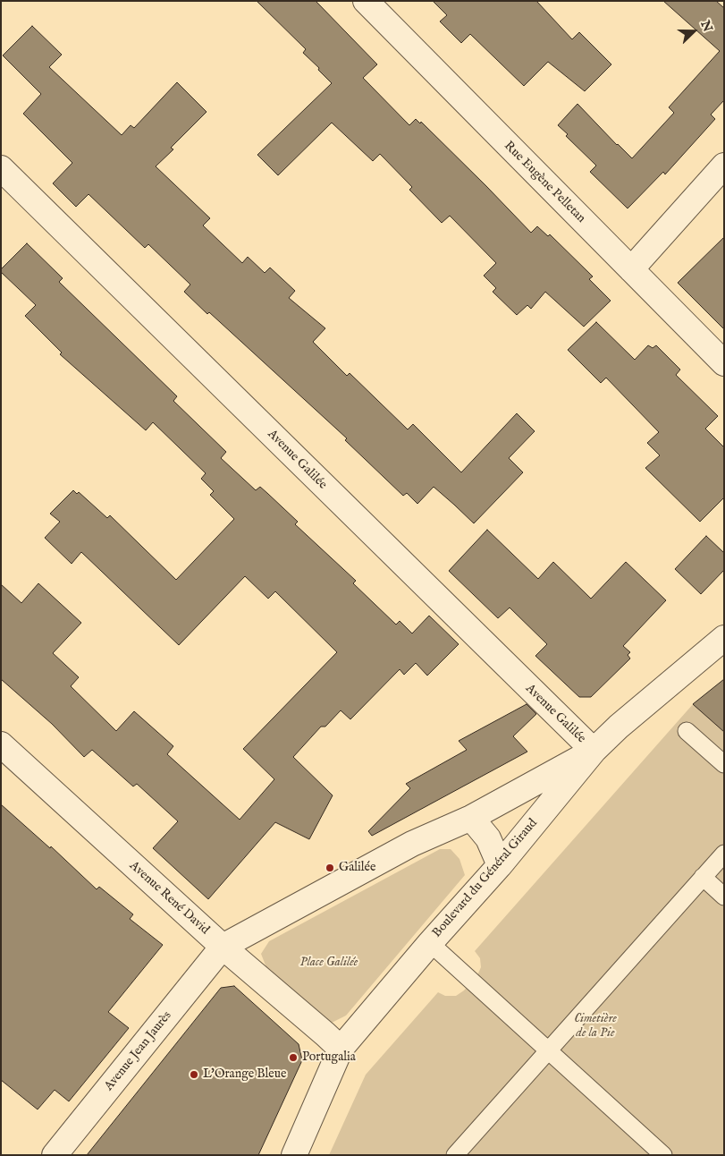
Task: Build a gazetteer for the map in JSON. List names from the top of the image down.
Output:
{
  "streets": {
    "street": [
      "Rue Eugène Pelletan",
      "Avenue Galilée",
      "Boulevard du Général Giraud",
      "Avenue René David",
      "Avenue Jean Jaurès"
    ]
  },
  "crossings": [
    ["Avenue Galilée", "Boulevard du Général Giraud"],
    ["Boulevard du Général Giraud", "Avenue René David"],
    ["Avenue René David", "Avenue Jean Jaurès"]
  ],
  "parks": ["Place Galilée", "Cimetière de la Pie"],
  "places": ["Galilée", "Portugalia", "L'Orange Bleue"],
  "north": "right"
}
